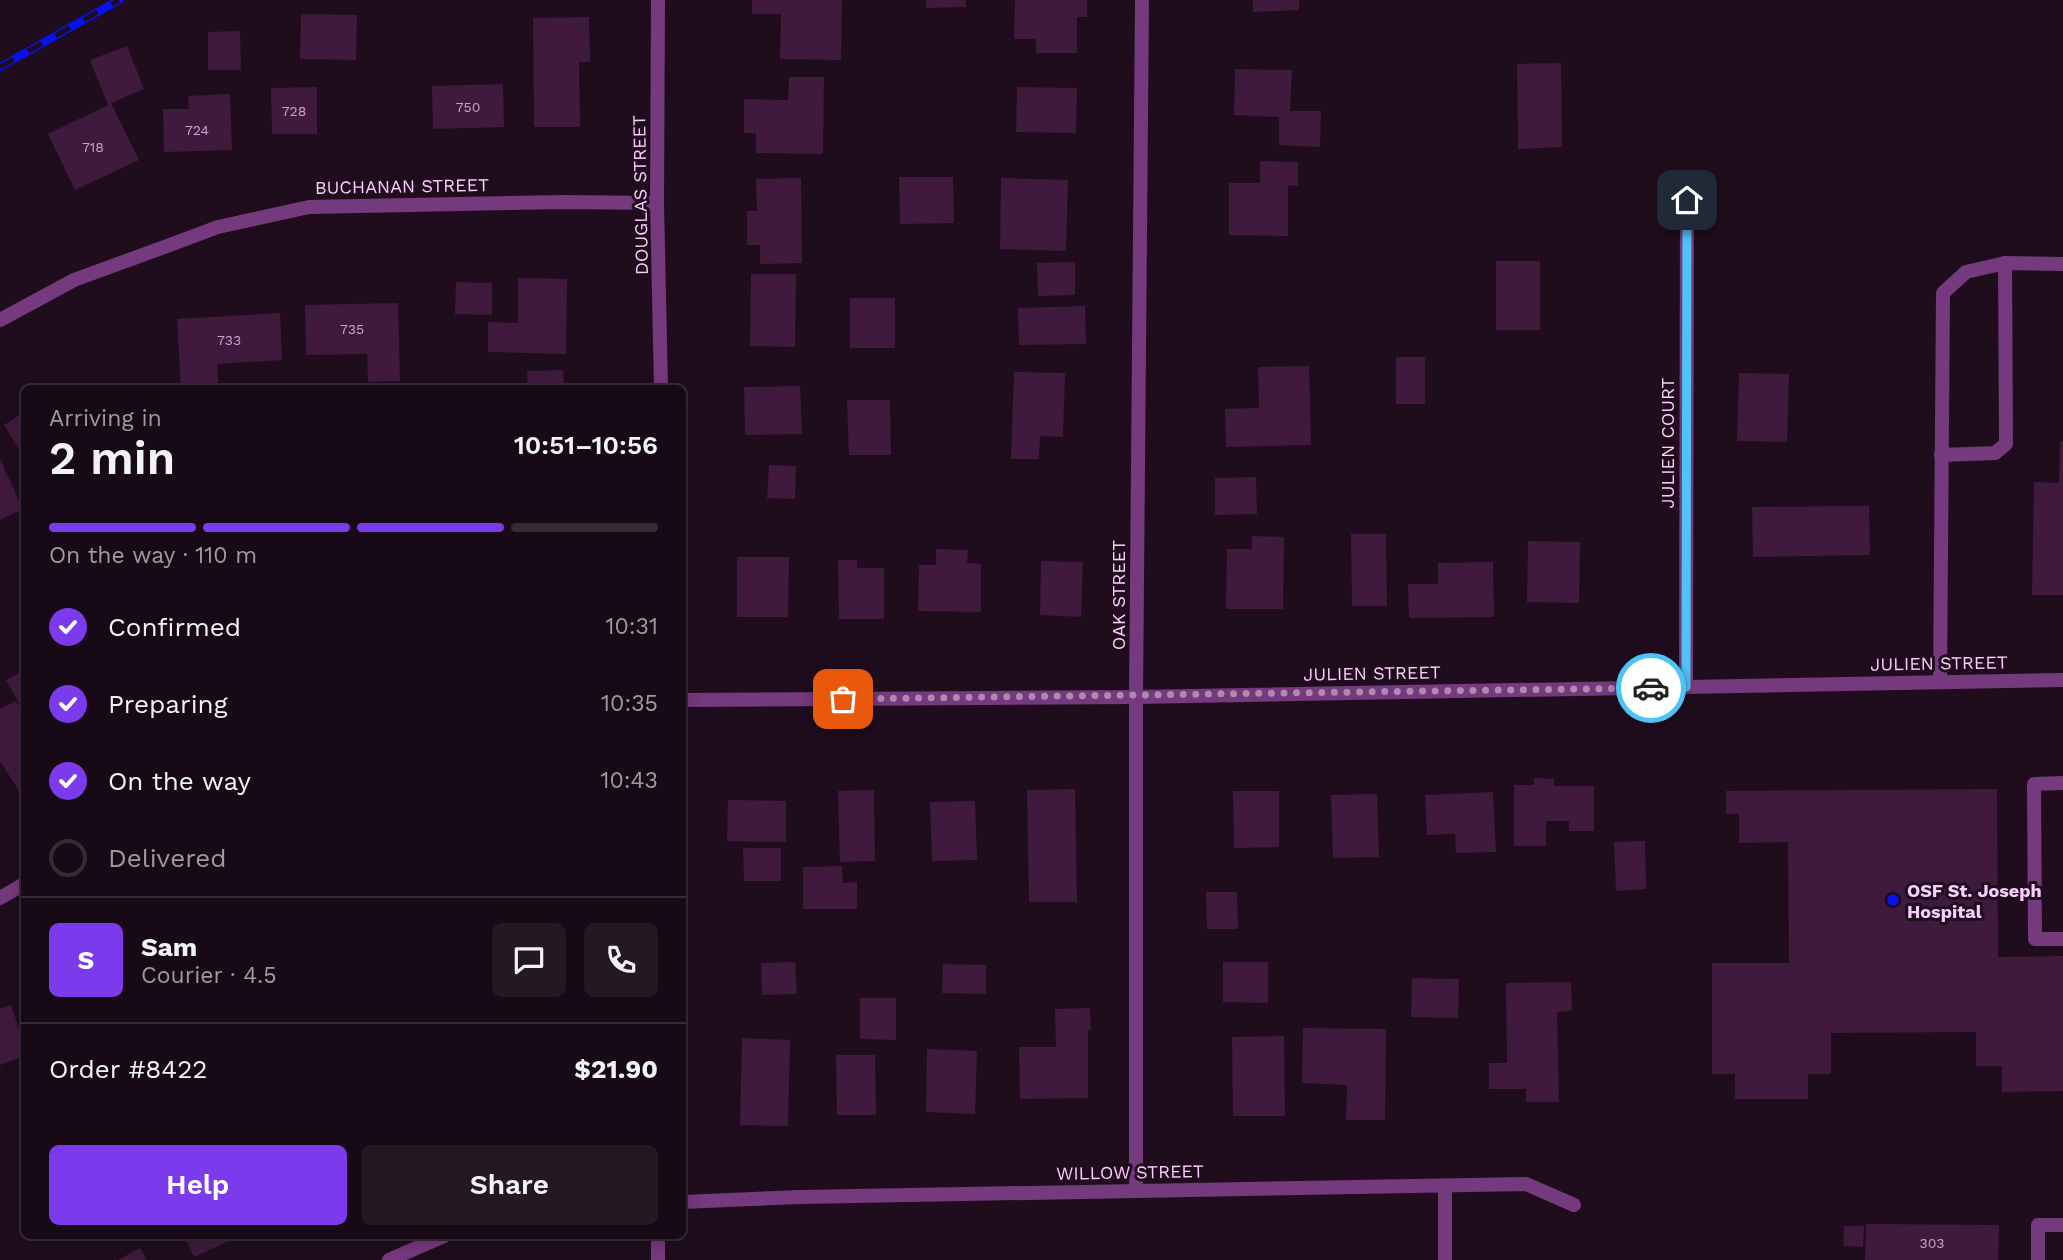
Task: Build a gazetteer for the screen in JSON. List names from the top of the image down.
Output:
{
  "streets": {
    "street": [
      "BUCHANAN STREET",
      "DOUGLAS STREET",
      "JULIEN COURT",
      "OAK STREET",
      "JULIEN STREET",
      "WILLOW STREET"
    ]
  },
  "crossings": [
    ["BUCHANAN STREET", "DOUGLAS STREET"],
    ["JULIEN COURT", "JULIEN STREET"],
    ["OAK STREET", "JULIEN STREET"],
    ["OAK STREET", "WILLOW STREET"]
  ],
  "places": ["OSF St. Joseph Hospital"],
  "house_numbers": [
    "750",
    "728",
    "724",
    "718",
    "735",
    "733",
    "303"
  ],
  "page": {
    "heading": ["2 min", "Arriving in", "10:51–10:56"],
    "panel": [
      "Sam",
      "Courier · 4.5",
      "Order #8422",
      "$21.90"
    ],
    "bar": "On the way · 110 m",
    "list": [
      ["Confirmed", "10:31"],
      ["Preparing", "10:35"],
      ["On the way", "10:43"],
      "Delivered"
    ],
    "round": "S",
    "buttons": ["Help", "Share"]
  }
}
